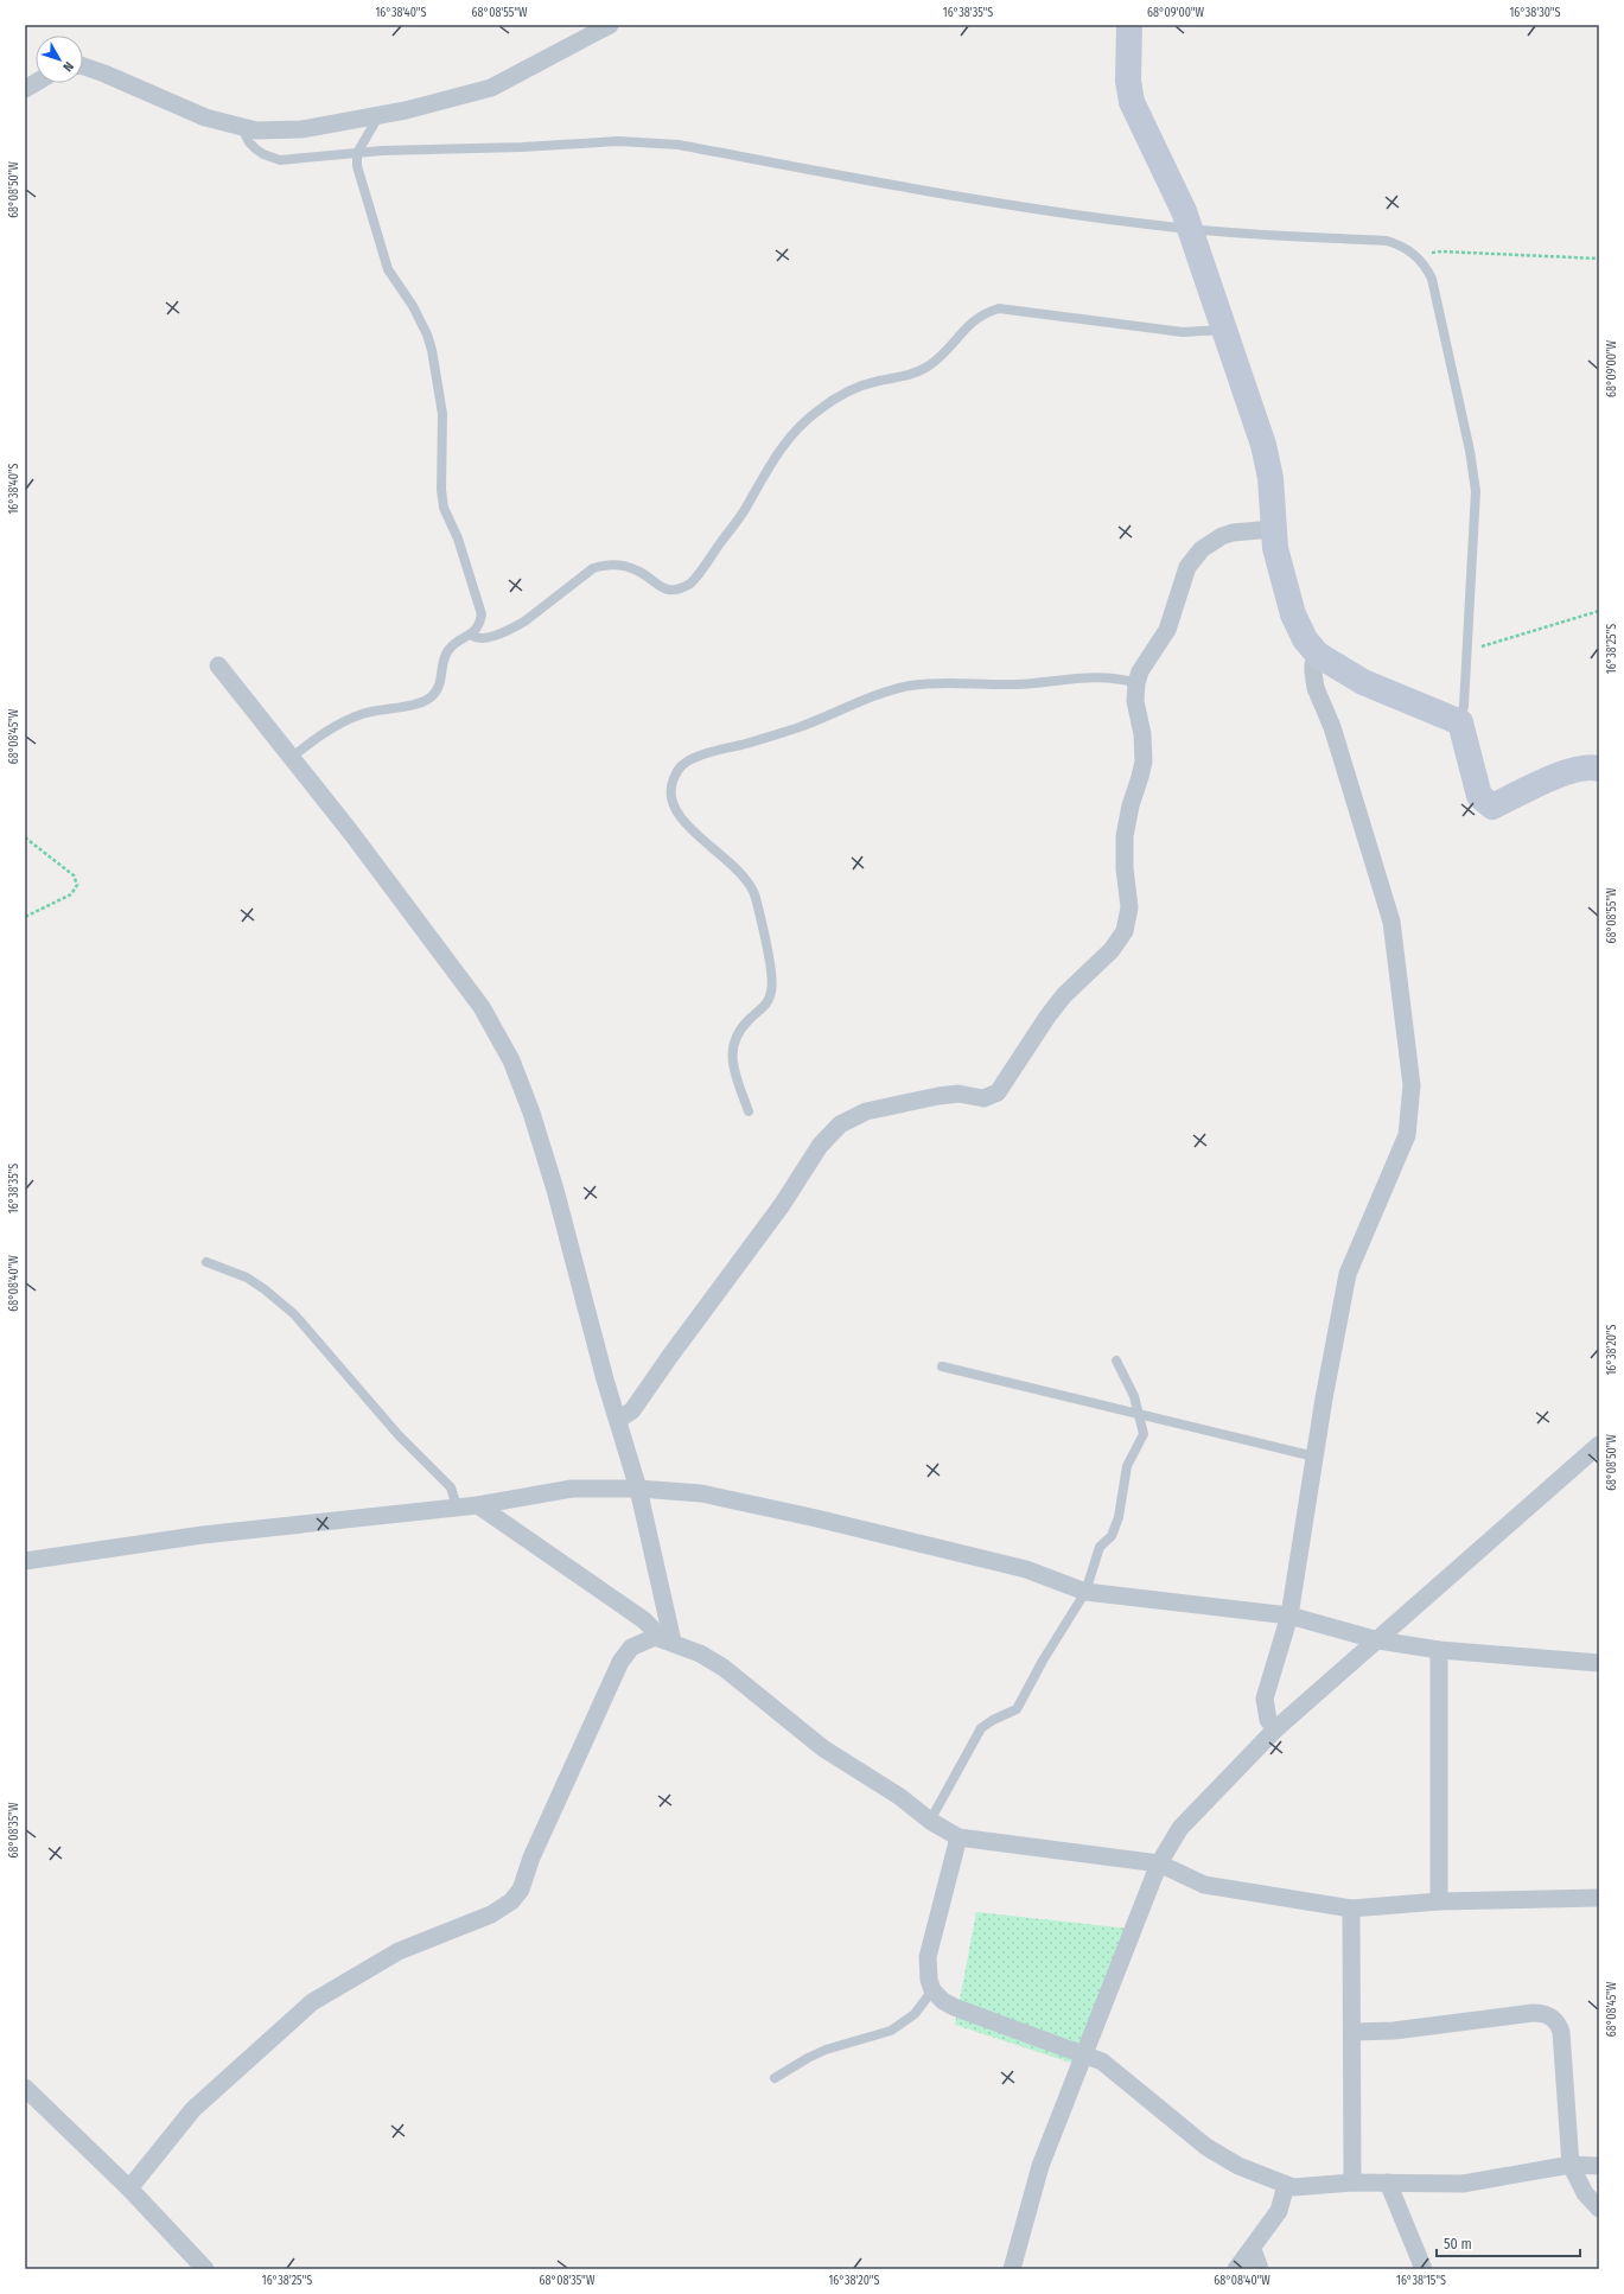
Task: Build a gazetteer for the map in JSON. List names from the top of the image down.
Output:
{
  "scale_bar": "50 m",
  "north": "bottom right",
  "coordinates": [
    "16°38'40\"S",
    "68°08'55\"W",
    "16°38'35\"S",
    "68°09'00\"W",
    "16°38'30\"S",
    "68°08'50\"W",
    "16°38'25\"S",
    "68°08'45\"W",
    "68°08'40\"W",
    "16°38'20\"S",
    "68°08'35\"W",
    "16°38'15\"S"
  ]
}
